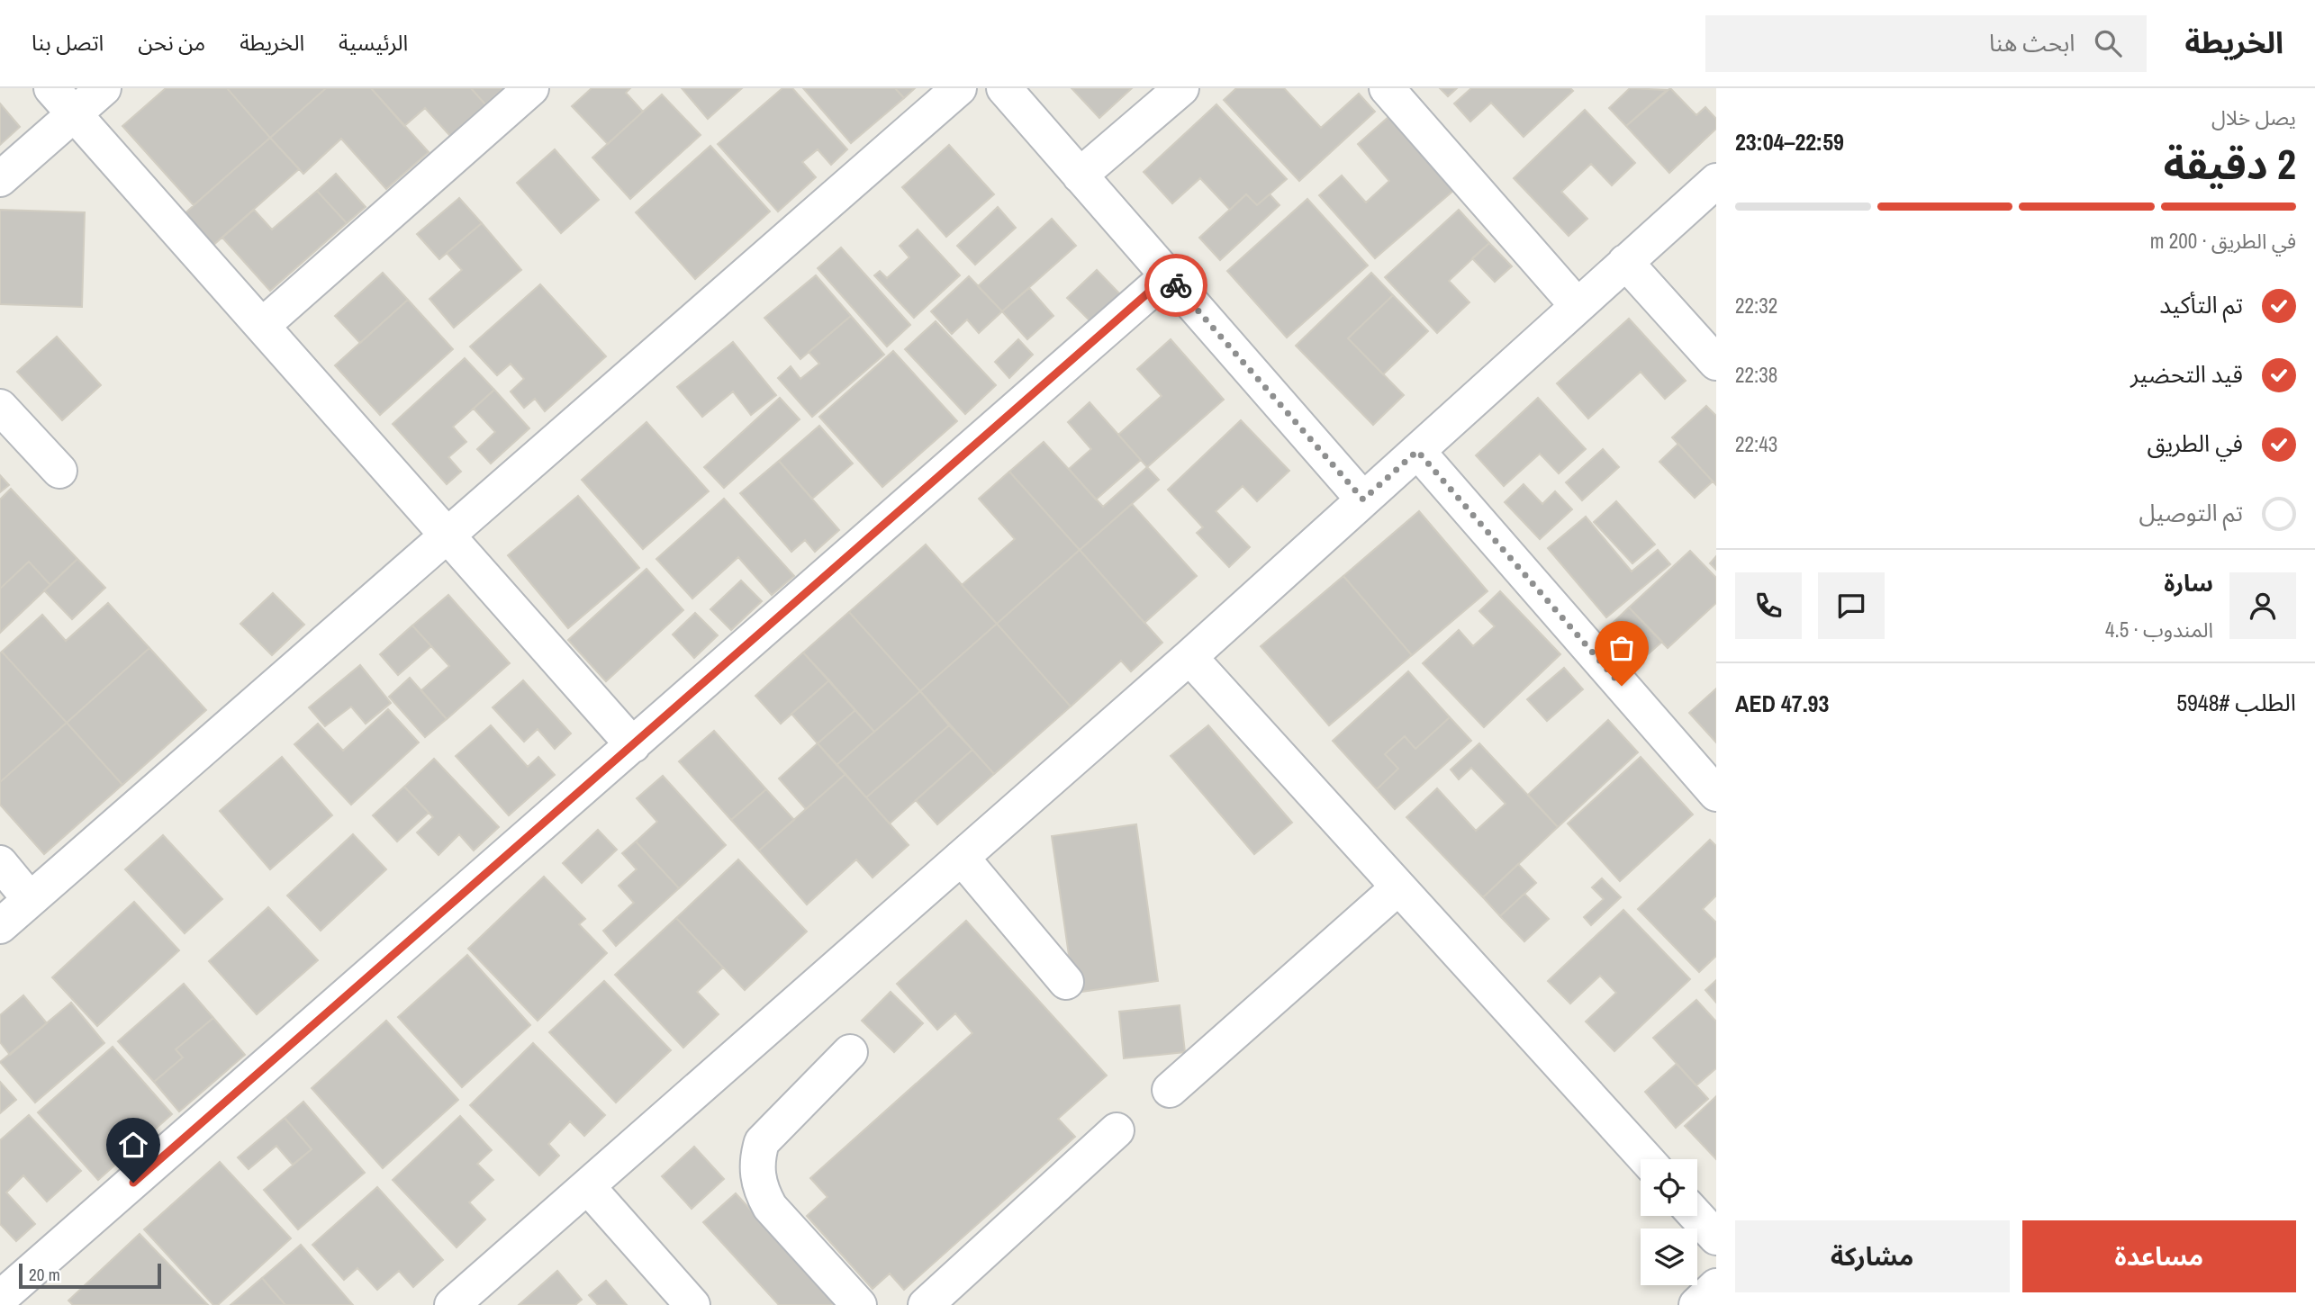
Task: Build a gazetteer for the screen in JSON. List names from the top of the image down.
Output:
{
  "scale_bar": "20 m",
  "page": {
    "header": "الخريطة",
    "search": "ابحث هنا",
    "nav": [
      "الرئيسية",
      "الخريطة",
      "من نحن",
      "اتصل بنا"
    ],
    "heading": ["2 دقيقة", "يصل خلال", "22:59–23:04"],
    "panel": [
      "سارة",
      "المندوب · 4.5",
      "الطلب #5948",
      "AED 47.93"
    ],
    "bar": "في الطريق · 200 m",
    "list": [
      ["تم التأكيد", "22:32"],
      ["قيد التحضير", "22:38"],
      ["في الطريق", "22:43"],
      "تم التوصيل"
    ],
    "buttons": ["مساعدة", "مشاركة"],
    "scale": "20 m"
  }
}
